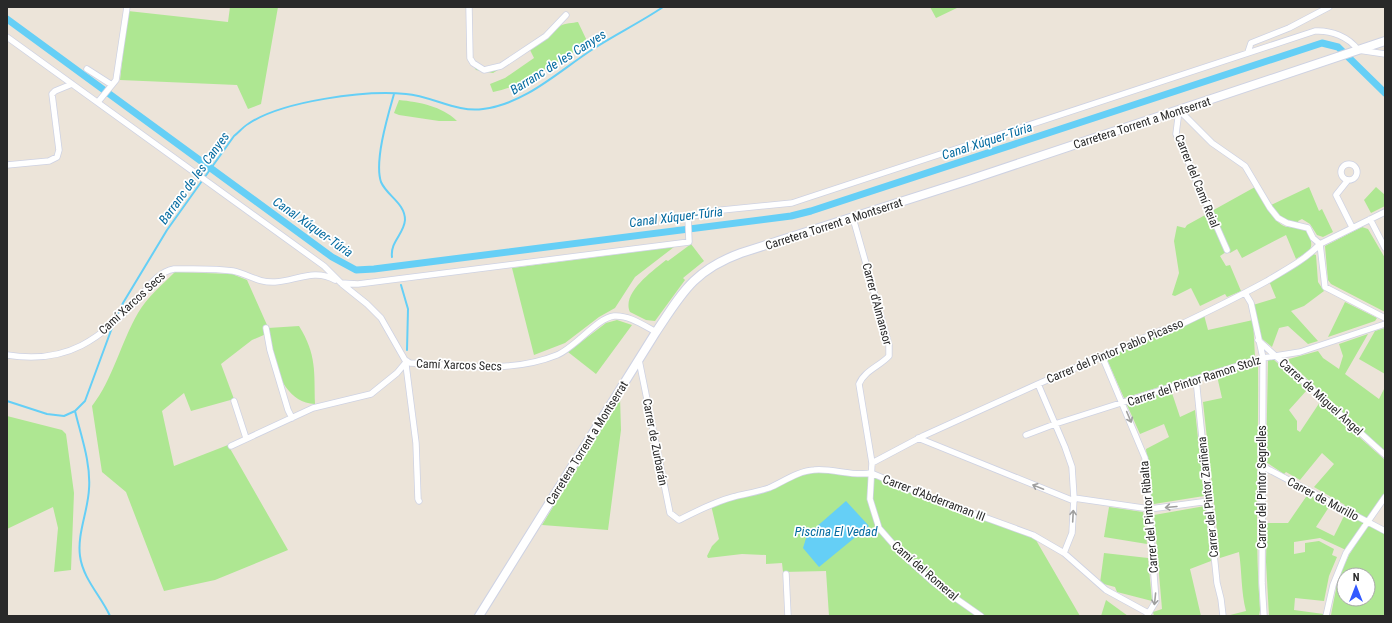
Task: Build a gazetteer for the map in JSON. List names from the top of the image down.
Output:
{
  "streets": {
    "main road": ["Carretera Torrent a Montserrat"],
    "street": [
      "Carrer del Camí Reial",
      "Camí Xarcos Secs",
      "Carrer d'Almansor",
      "Carrer del Pintor Pablo Picasso",
      "Carrer del Pintor Ramon Stolz",
      "Carrer de Miguel Àngel",
      "Carrer de Zurbarán",
      "Carrer del Pintor Segrelles",
      "Carrer del Pintor Zariñena",
      "Carrer d'Abderraman III",
      "Carrer de Murillo",
      "Carrer del Pintor Ribalta",
      "Camí del Romeral"
    ]
  },
  "crossings": [
    ["Carretera Torrent a Montserrat", "Carrer del Camí Reial"],
    ["Carretera Torrent a Montserrat", "Camí Xarcos Secs"],
    ["Carretera Torrent a Montserrat", "Carrer d'Almansor"],
    ["Carretera Torrent a Montserrat", "Carrer de Zurbarán"],
    ["Carrer d'Almansor", "Carrer del Pintor Pablo Picasso"],
    ["Carrer d'Almansor", "Carrer d'Abderraman III"],
    ["Carrer d'Almansor", "Camí del Romeral"],
    ["Carrer del Pintor Pablo Picasso", "Carrer del Pintor Segrelles"],
    ["Carrer del Pintor Pablo Picasso", "Carrer del Pintor Ribalta"],
    ["Carrer del Pintor Ramon Stolz", "Carrer de Miguel Àngel"],
    ["Carrer del Pintor Ramon Stolz", "Carrer del Pintor Segrelles"],
    ["Carrer del Pintor Ramon Stolz", "Carrer del Pintor Zariñena"],
    ["Carrer del Pintor Ramon Stolz", "Carrer del Pintor Ribalta"],
    ["Carrer de Miguel Àngel", "Carrer del Pintor Segrelles"],
    ["Carrer de Zurbarán", "Carrer d'Abderraman III"],
    ["Carrer del Pintor Segrelles", "Carrer de Murillo"],
    ["Carrer d'Abderraman III", "Carrer del Pintor Ribalta"],
    ["Carrer d'Abderraman III", "Camí del Romeral"]
  ],
  "one_way": ["Carrer del Pintor Ribalta"],
  "water": ["Barranc de les Canyes", "Canal Xúquer-Túria", "Piscina El Vedad"],
  "north": "top"
}
